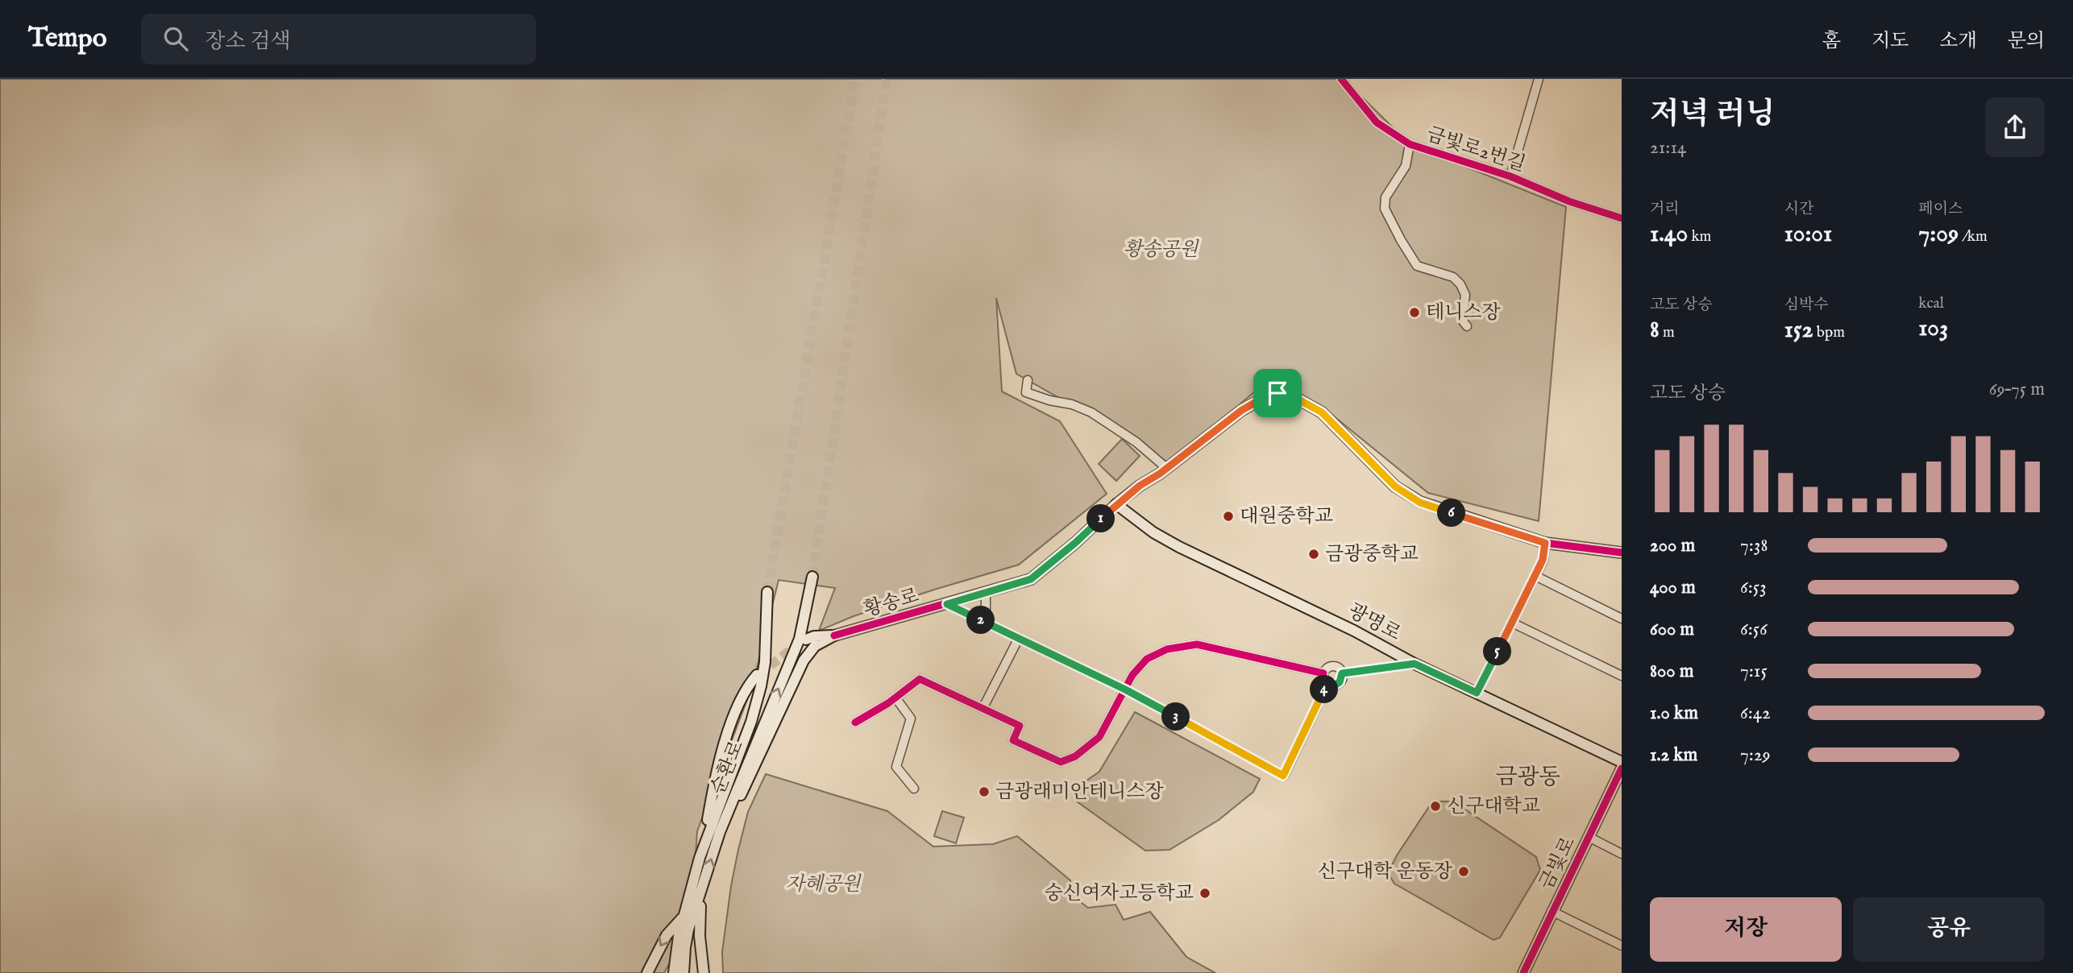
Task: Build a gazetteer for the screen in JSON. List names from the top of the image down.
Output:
{
  "streets": {
    "main road": [
      "황송로",
      "광명로",
      "순환로",
      "금빛로"
    ],
    "street": ["금빛로2번길"]
  },
  "crossings": [
    ["황송로", "광명로"]
  ],
  "districts": ["금광동"],
  "parks": ["황송공원", "자혜공원"],
  "places": [
    "테니스장",
    "대원중학교",
    "금광중학교",
    "금광래미안테니스장",
    "신구대학교",
    "신구대학 운동장",
    "숭신여자고등학교"
  ],
  "page": {
    "header": "Tempo",
    "search": "장소 검색",
    "nav": [
      "홈",
      "지도",
      "소개",
      "문의"
    ],
    "heading": ["저녁 러닝", "21:14"],
    "stats": [
      ["거리", "1.40 km"],
      ["시간", "10:01"],
      ["페이스", "7:09 /km"],
      ["고도 상승", "8 m"],
      ["심박수", "152 bpm"],
      ["kcal", "103"]
    ],
    "chart": ["고도 상승", "69–75 m"],
    "pins": [
      "6",
      "1",
      "2",
      "5",
      "4",
      "3"
    ],
    "list": [
      {
        "name": "200 m",
        "note": "7:38"
      },
      {
        "name": "400 m",
        "note": "6:53"
      },
      {
        "name": "600 m",
        "note": "6:56"
      },
      {
        "name": "800 m",
        "note": "7:15"
      },
      {
        "name": "1.0 km",
        "note": "6:42"
      },
      {
        "name": "1.2 km",
        "note": "7:29"
      }
    ],
    "buttons": ["저장", "공유"]
  }
}
